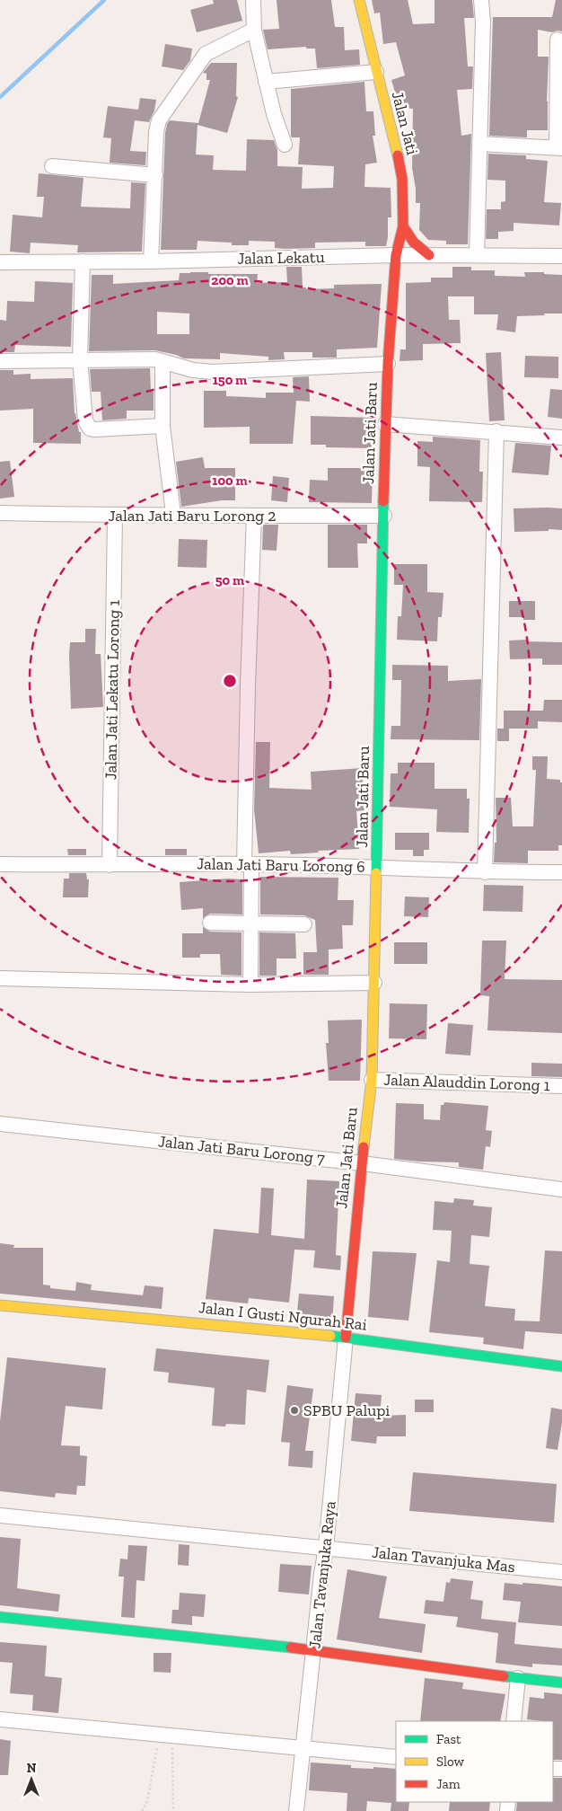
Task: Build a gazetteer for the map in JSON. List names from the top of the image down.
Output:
{
  "streets": {
    "street": [
      "Jalan Jati",
      "Jalan Lekatu",
      "Jalan Jati Baru",
      "Jalan Jati Baru Lorong 2",
      "Jalan Jati Lekatu Lorong 1",
      "Jalan Jati Baru Lorong 6",
      "Jalan Alauddin Lorong 1",
      "Jalan Jati Baru Lorong 7",
      "Jalan I Gusti Ngurah Rai",
      "Jalan Tavanjuka Mas",
      "Jalan Tavanjuka Raya"
    ]
  },
  "crossings": [
    ["Jalan Jati", "Jalan Lekatu"],
    ["Jalan Jati", "Jalan Jati Baru"],
    ["Jalan Lekatu", "Jalan Jati Baru"],
    ["Jalan Jati Baru", "Jalan Jati Baru Lorong 2"],
    ["Jalan Jati Baru", "Jalan Jati Baru Lorong 6"],
    ["Jalan Jati Baru", "Jalan Alauddin Lorong 1"],
    ["Jalan Jati Baru", "Jalan Jati Baru Lorong 7"],
    ["Jalan Jati Baru", "Jalan I Gusti Ngurah Rai"],
    ["Jalan Jati Baru", "Jalan Tavanjuka Raya"],
    ["Jalan Jati Baru Lorong 2", "Jalan Jati Lekatu Lorong 1"],
    ["Jalan Jati Lekatu Lorong 1", "Jalan Jati Baru Lorong 6"],
    ["Jalan I Gusti Ngurah Rai", "Jalan Tavanjuka Raya"],
    ["Jalan Tavanjuka Mas", "Jalan Tavanjuka Raya"]
  ],
  "places": ["SPBU Palupi"],
  "legend": ["Fast", "Slow", "Jam"],
  "north": "top",
  "rings": [
    "200 m",
    "150 m",
    "100 m",
    "50 m"
  ]
}
